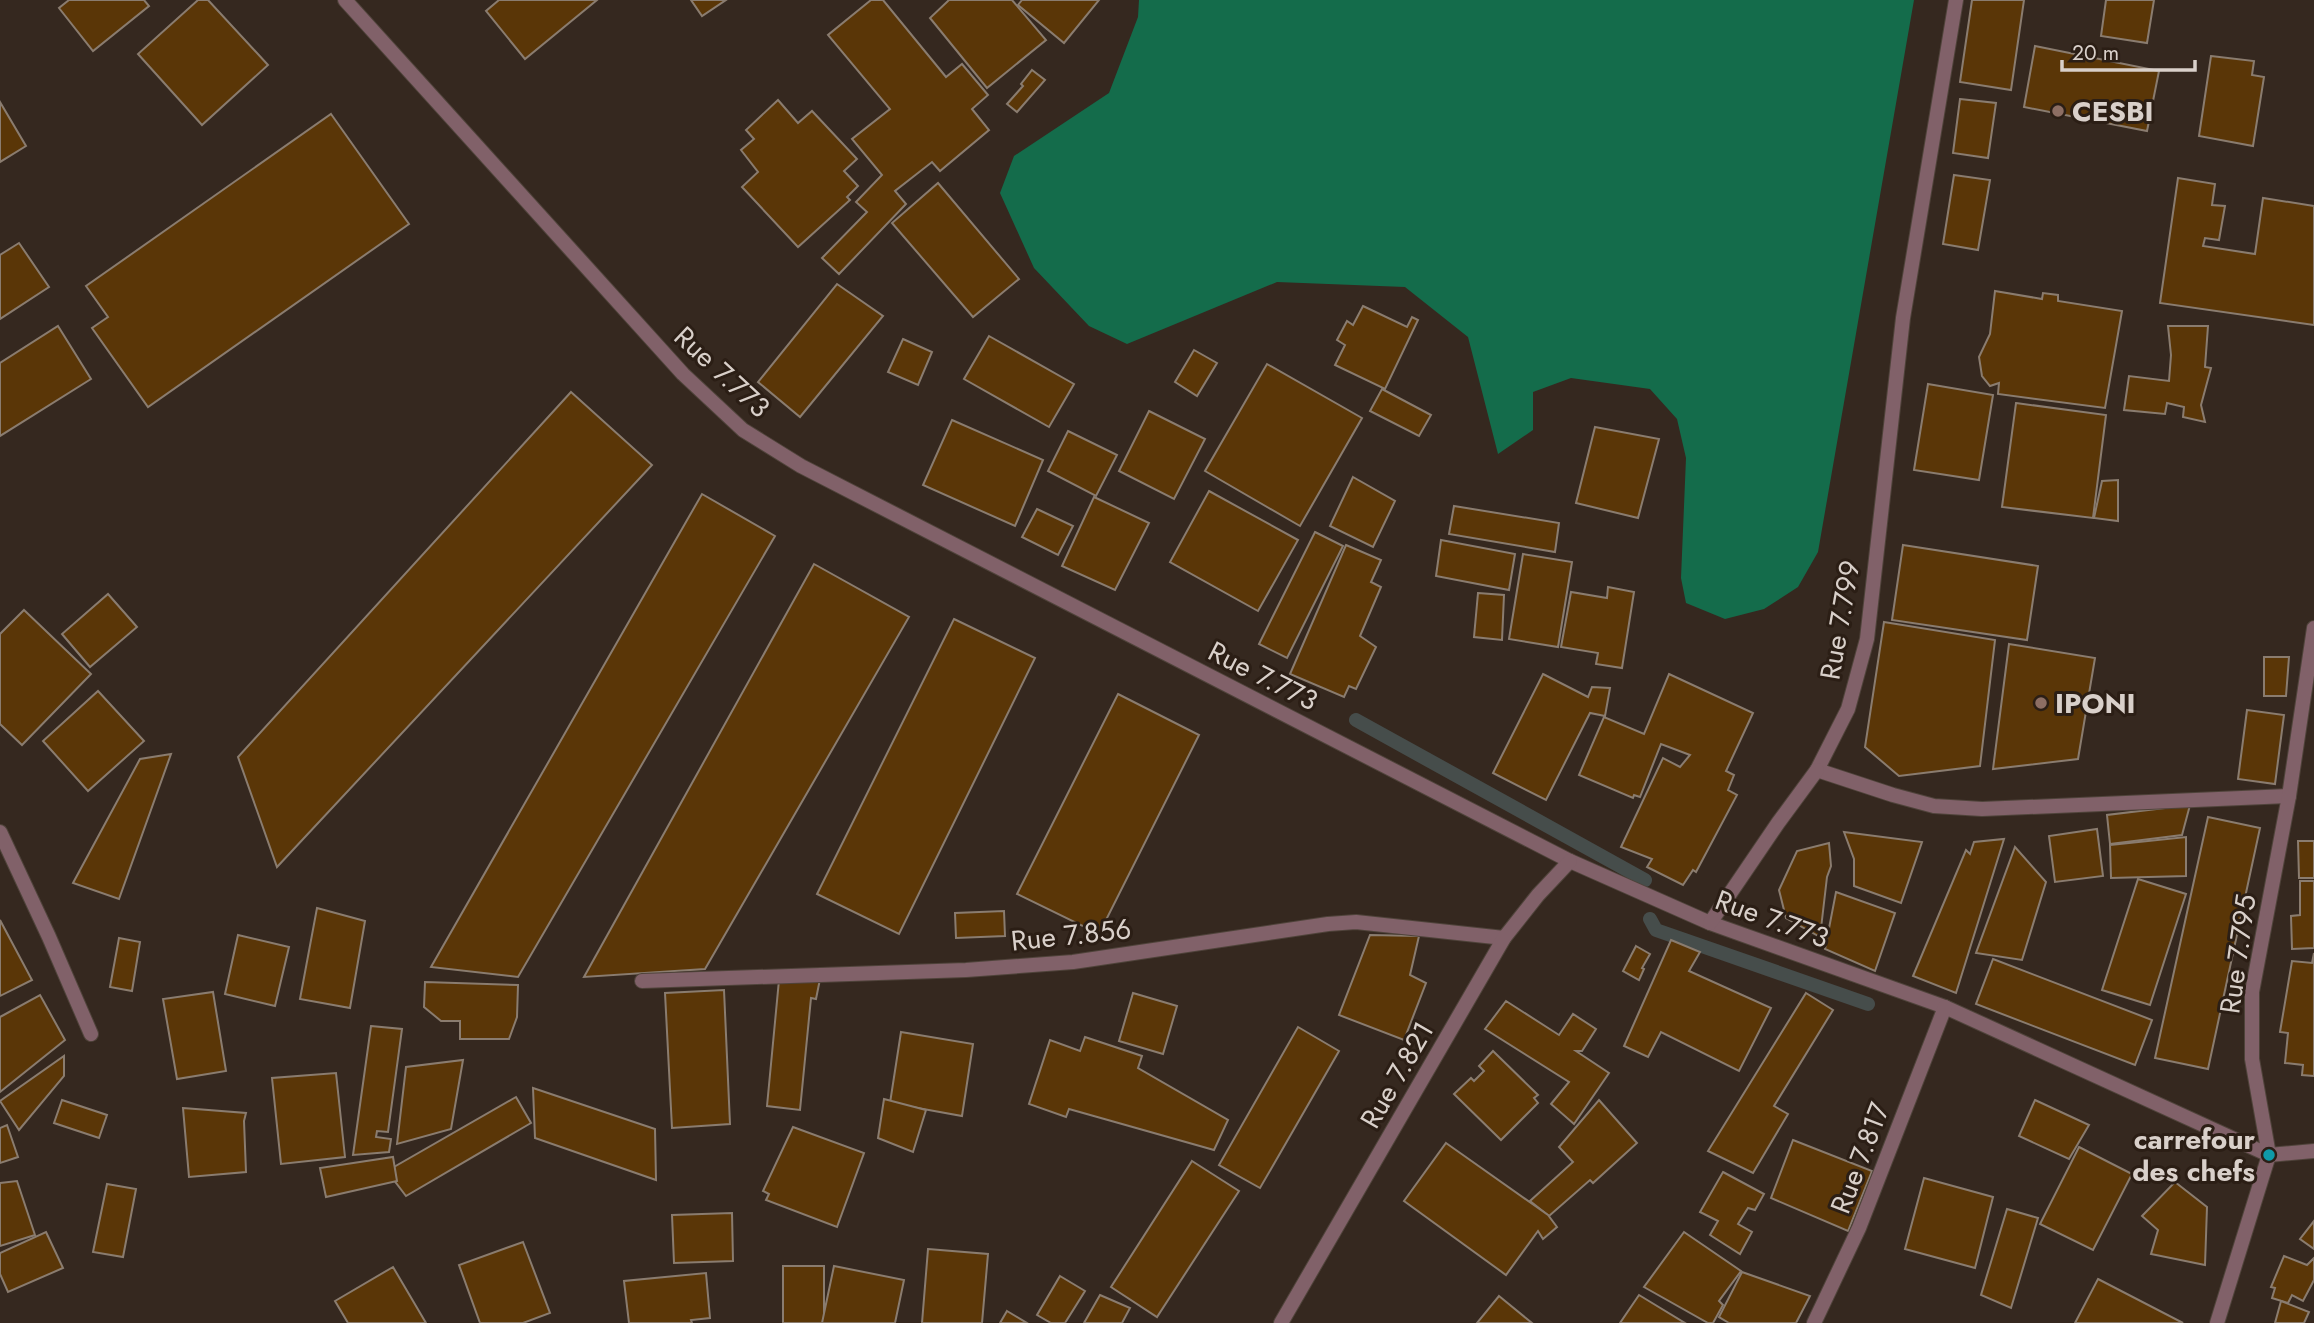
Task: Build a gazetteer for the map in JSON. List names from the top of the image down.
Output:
{
  "streets": {
    "street": [
      "Rue 7.773",
      "Rue 7.799",
      "Rue 7.856",
      "Rue 7.795",
      "Rue 7.821",
      "Rue 7.817"
    ]
  },
  "crossings": [
    ["Rue 7.773", "Rue 7.799"],
    ["Rue 7.773", "Rue 7.795"],
    ["Rue 7.773", "Rue 7.821"],
    ["Rue 7.773", "Rue 7.817"],
    ["Rue 7.856", "Rue 7.821"]
  ],
  "places": ["CESBI", "IPONI", "carrefour des chefs"],
  "scale_bar": "20 m"
}
